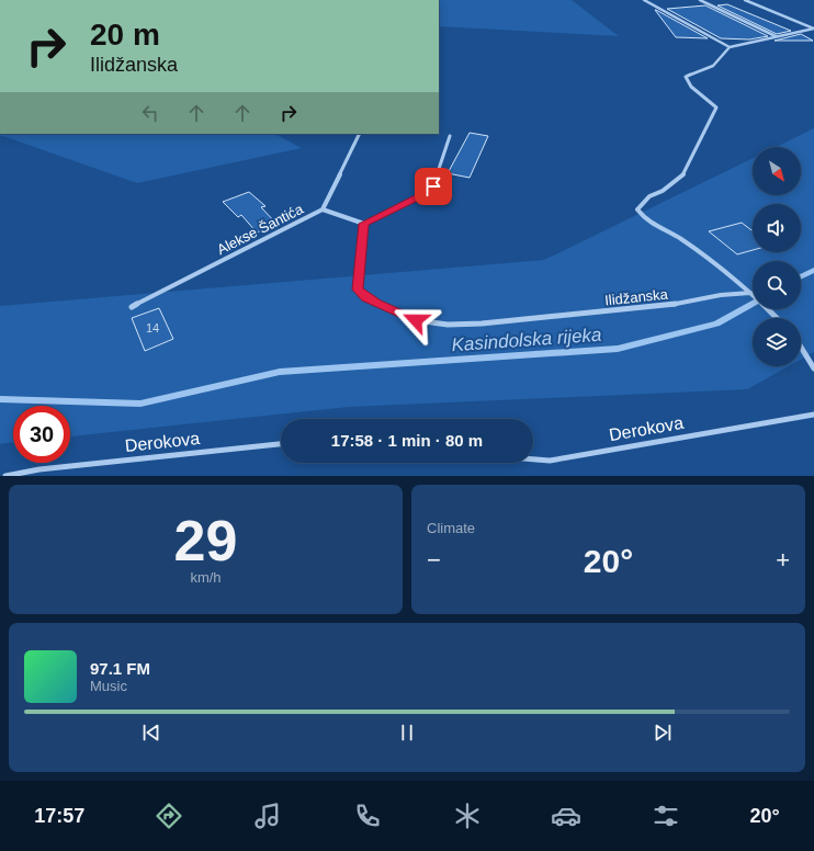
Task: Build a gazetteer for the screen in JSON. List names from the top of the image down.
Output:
{
  "streets": {
    "street": ["Alekse Šantića", "Ilidžanska", "Derokova"]
  },
  "water": ["Kasindolska rijeka"],
  "house_numbers": ["14"],
  "north": "bottom right",
  "page": {
    "turn": ["20 m", "Ilidžanska"],
    "limit": "30",
    "trip": "17:58 · 1 min · 80 m",
    "tile": [
      ["29", "km/h"],
      "Climate"
    ],
    "heat": ["−", "20°", "+"],
    "song": ["97.1 FM", "Music"],
    "tabs": ["17:57", "20°"]
  }
}
